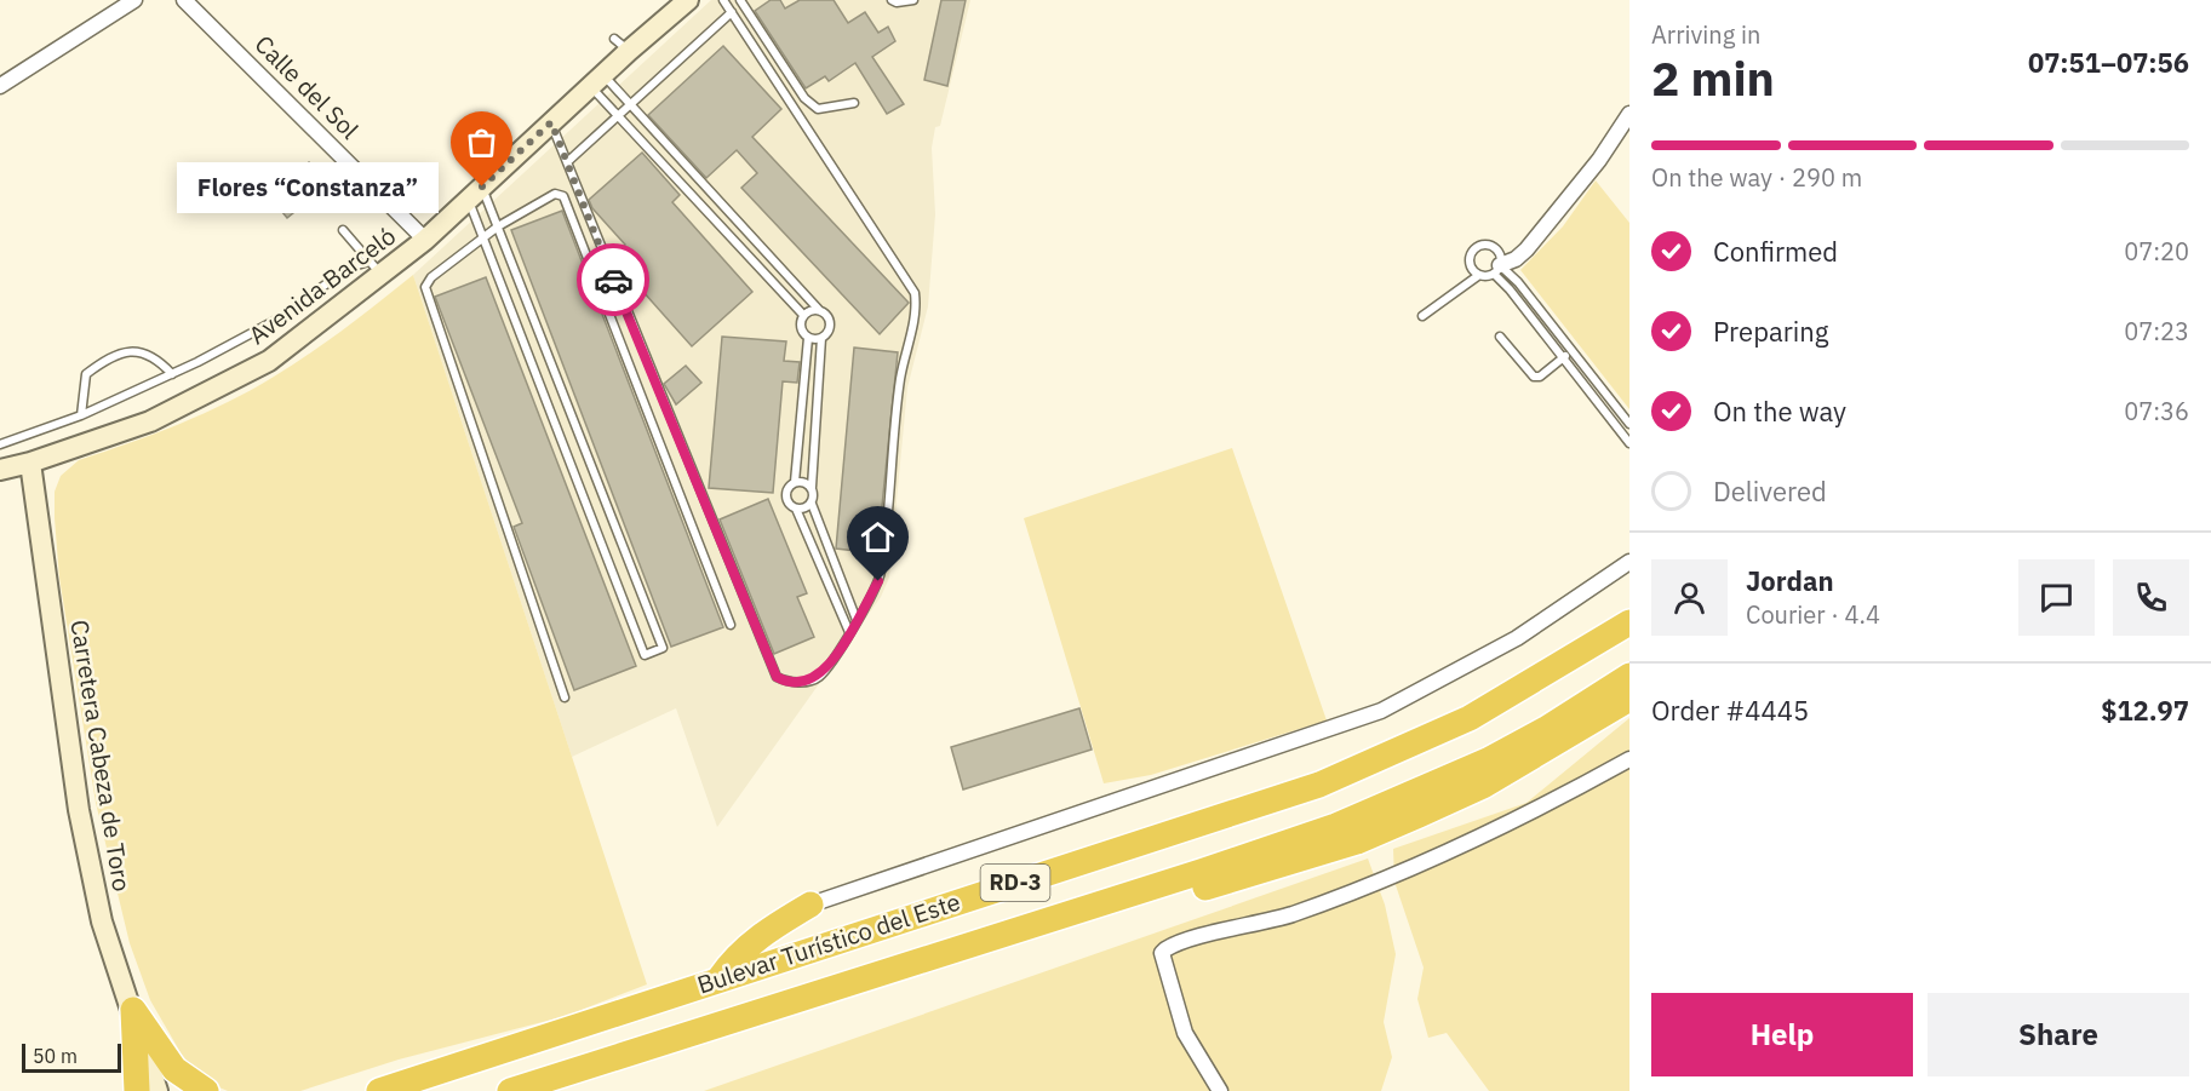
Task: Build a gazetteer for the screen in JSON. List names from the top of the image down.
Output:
{
  "streets": {
    "highway": ["RD-3", "Bulevar Turístico del Este"],
    "street": ["Calle del Sol", "Avenida Barceló", "Carretera Cabeza de Toro"]
  },
  "crossings": [
    ["Calle del Sol", "Avenida Barceló"],
    ["Avenida Barceló", "Carretera Cabeza de Toro"]
  ],
  "places": ["Flores “Constanza”"],
  "scale_bar": "50 m",
  "page": {
    "heading": ["2 min", "Arriving in", "07:51–07:56"],
    "panel": [
      "Jordan",
      "Courier · 4.4",
      "Order #4445",
      "$12.97"
    ],
    "bar": "On the way · 290 m",
    "bubble": "Flores “Constanza”",
    "list": [
      ["Confirmed", "07:20"],
      ["Preparing", "07:23"],
      ["On the way", "07:36"],
      "Delivered"
    ],
    "buttons": ["Help", "Share"],
    "scale": "50 m"
  }
}
